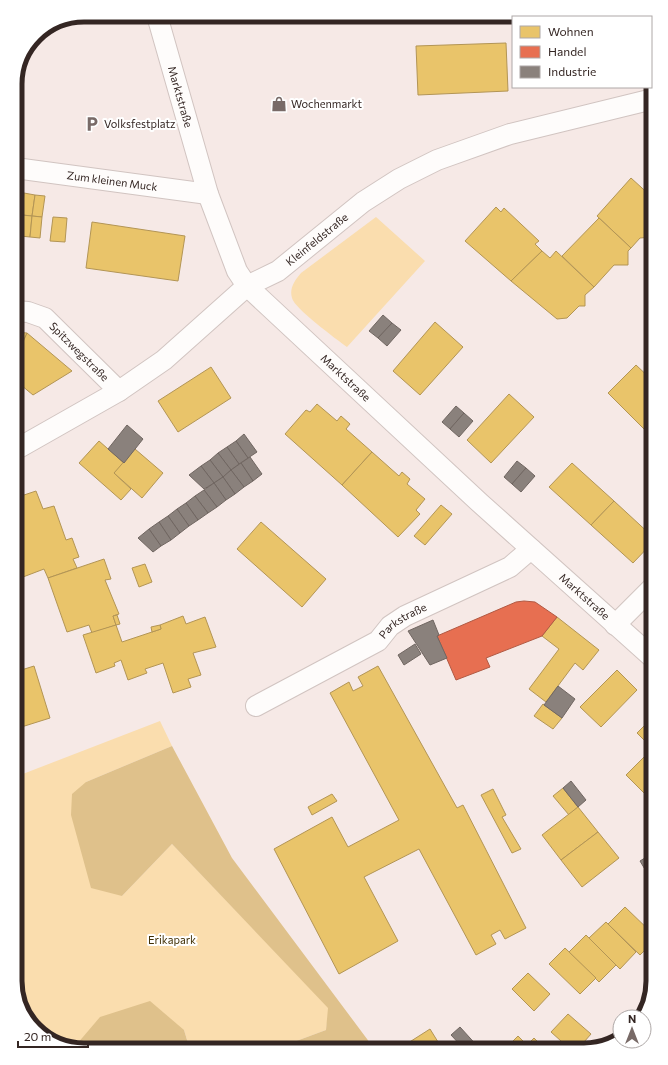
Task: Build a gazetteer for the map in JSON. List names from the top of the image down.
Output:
{
  "streets": {
    "street": [
      "Marktstraße",
      "Zum kleinen Muck",
      "Kleinfeldstraße",
      "Spitzwegstraße",
      "Parkstraße"
    ]
  },
  "crossings": [
    ["Marktstraße", "Zum kleinen Muck"],
    ["Marktstraße", "Kleinfeldstraße"],
    ["Marktstraße", "Parkstraße"],
    ["Kleinfeldstraße", "Spitzwegstraße"]
  ],
  "parks": ["Erikapark"],
  "places": {
    "shop": ["Wochenmarkt"],
    "parking": ["Volksfestplatz"]
  },
  "legend": ["Wohnen", "Handel", "Industrie"],
  "scale_bar": "20 m",
  "north": "top"
}
